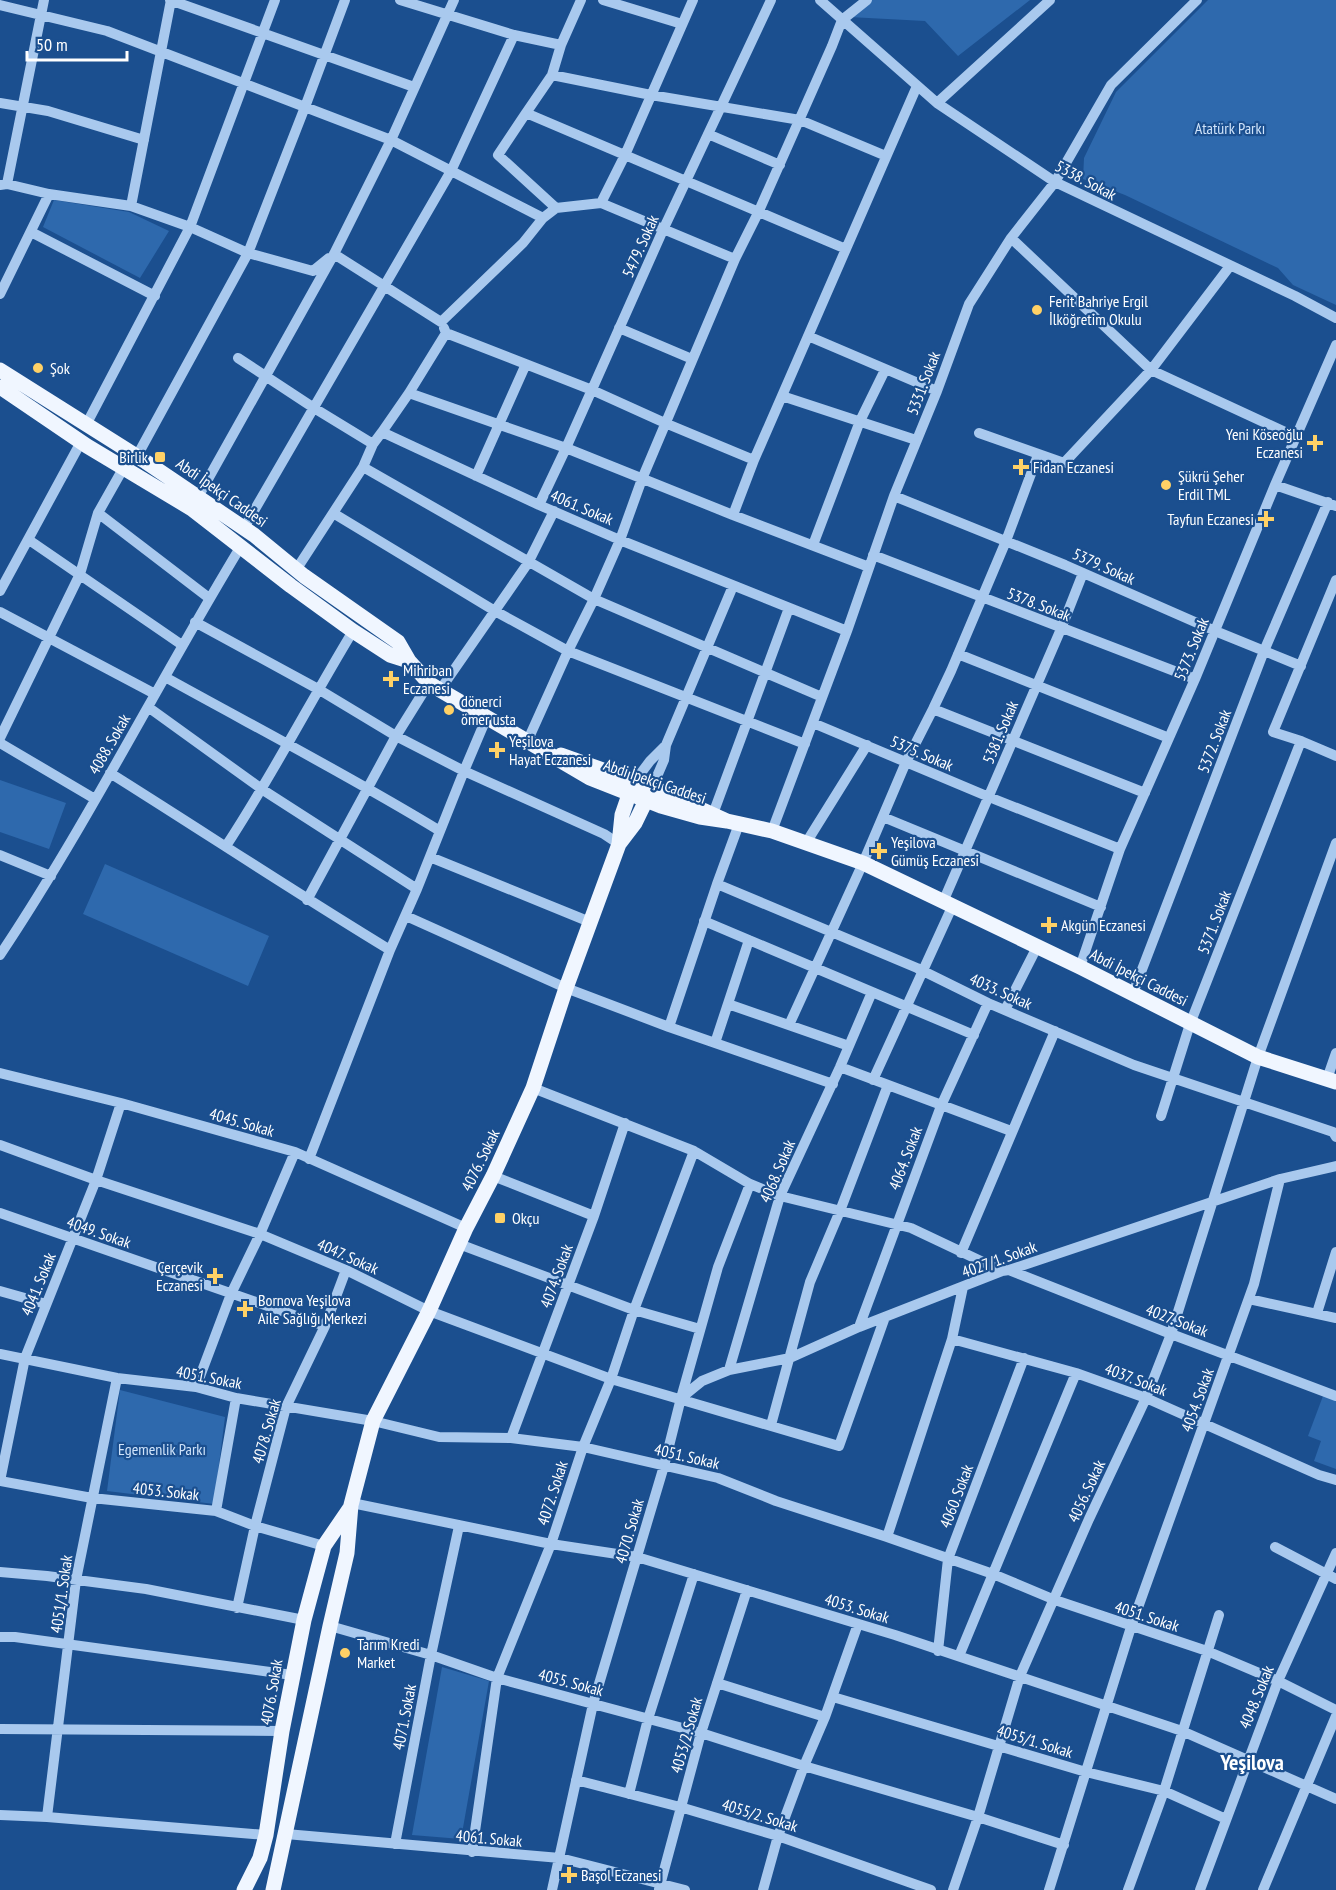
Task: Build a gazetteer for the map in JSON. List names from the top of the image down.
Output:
{
  "streets": {
    "main road": ["Abdi İpekçi Caddesi", "4076. Sokak"],
    "street": [
      "5338. Sokak",
      "5479. Sokak",
      "5331. Sokak",
      "4061. Sokak",
      "5379. Sokak",
      "5378. Sokak",
      "5373. Sokak",
      "5381. Sokak",
      "5372. Sokak",
      "4088. Sokak",
      "5375. Sokak",
      "5371. Sokak",
      "4033. Sokak",
      "4045. Sokak",
      "4064. Sokak",
      "4068. Sokak",
      "4049. Sokak",
      "4047. Sokak",
      "4027/1. Sokak",
      "4074. Sokak",
      "4041. Sokak",
      "4027. Sokak",
      "4051. Sokak",
      "4037. Sokak",
      "4054. Sokak",
      "4078. Sokak",
      "4053. Sokak",
      "4056. Sokak",
      "4072. Sokak",
      "4060. Sokak",
      "4070. Sokak",
      "4051/1. Sokak",
      "4055. Sokak",
      "4048. Sokak",
      "4071. Sokak",
      "4053/2. Sokak",
      "4055/1. Sokak",
      "4055/2. Sokak"
    ]
  },
  "crossings": [
    ["5338. Sokak", "5331. Sokak"],
    ["5479. Sokak", "4061. Sokak"],
    ["5331. Sokak", "Abdi İpekçi Caddesi"],
    ["5331. Sokak", "4061. Sokak"],
    ["5331. Sokak", "5379. Sokak"],
    ["5331. Sokak", "5378. Sokak"],
    ["5331. Sokak", "5375. Sokak"],
    ["Abdi İpekçi Caddesi", "5373. Sokak"],
    ["Abdi İpekçi Caddesi", "5381. Sokak"],
    ["Abdi İpekçi Caddesi", "5372. Sokak"],
    ["Abdi İpekçi Caddesi", "4088. Sokak"],
    ["Abdi İpekçi Caddesi", "5371. Sokak"],
    ["Abdi İpekçi Caddesi", "4076. Sokak"],
    ["Abdi İpekçi Caddesi", "4056. Sokak"],
    ["4061. Sokak", "4076. Sokak"],
    ["4061. Sokak", "4072. Sokak"],
    ["4061. Sokak", "4070. Sokak"],
    ["4061. Sokak", "4071. Sokak"],
    ["4061. Sokak", "4053/2. Sokak"],
    ["5379. Sokak", "5373. Sokak"],
    ["5379. Sokak", "5381. Sokak"],
    ["5379. Sokak", "5372. Sokak"],
    ["5378. Sokak", "5373. Sokak"],
    ["5378. Sokak", "5381. Sokak"],
    ["5373. Sokak", "5375. Sokak"],
    ["5381. Sokak", "5375. Sokak"],
    ["5381. Sokak", "4033. Sokak"],
    ["5371. Sokak", "4033. Sokak"],
    ["4033. Sokak", "4064. Sokak"],
    ["4033. Sokak", "4056. Sokak"],
    ["4045. Sokak", "4076. Sokak"],
    ["4045. Sokak", "4041. Sokak"],
    ["4064. Sokak", "4027/1. Sokak"],
    ["4064. Sokak", "4027. Sokak"],
    ["4076. Sokak", "4047. Sokak"],
    ["4076. Sokak", "4027. Sokak"],
    ["4076. Sokak", "4051. Sokak"],
    ["4076. Sokak", "4053. Sokak"],
    ["4076. Sokak", "4055. Sokak"],
    ["4068. Sokak", "4027/1. Sokak"],
    ["4068. Sokak", "4027. Sokak"],
    ["4049. Sokak", "4041. Sokak"],
    ["4049. Sokak", "4078. Sokak"],
    ["4047. Sokak", "4027/1. Sokak"],
    ["4047. Sokak", "4074. Sokak"],
    ["4047. Sokak", "4041. Sokak"],
    ["4047. Sokak", "4078. Sokak"],
    ["4047. Sokak", "4072. Sokak"],
    ["4047. Sokak", "4070. Sokak"],
    ["4027/1. Sokak", "4027. Sokak"],
    ["4027/1. Sokak", "4054. Sokak"],
    ["4027/1. Sokak", "4056. Sokak"],
    ["4027/1. Sokak", "4070. Sokak"],
    ["4074. Sokak", "4027. Sokak"],
    ["4074. Sokak", "4051. Sokak"],
    ["4041. Sokak", "4051. Sokak"],
    ["4041. Sokak", "4053. Sokak"],
    ["4027. Sokak", "4054. Sokak"],
    ["4027. Sokak", "4056. Sokak"],
    ["4027. Sokak", "4072. Sokak"],
    ["4027. Sokak", "4070. Sokak"],
    ["4051. Sokak", "4054. Sokak"],
    ["4051. Sokak", "4078. Sokak"],
    ["4051. Sokak", "4056. Sokak"],
    ["4051. Sokak", "4072. Sokak"],
    ["4051. Sokak", "4060. Sokak"],
    ["4051. Sokak", "4070. Sokak"],
    ["4051. Sokak", "4051/1. Sokak"],
    ["4051. Sokak", "4048. Sokak"],
    ["4037. Sokak", "4054. Sokak"],
    ["4037. Sokak", "4056. Sokak"],
    ["4037. Sokak", "4060. Sokak"],
    ["4054. Sokak", "4053. Sokak"],
    ["4054. Sokak", "4055. Sokak"],
    ["4054. Sokak", "4055/1. Sokak"],
    ["4078. Sokak", "4053. Sokak"],
    ["4053. Sokak", "4056. Sokak"],
    ["4053. Sokak", "4072. Sokak"],
    ["4053. Sokak", "4060. Sokak"],
    ["4053. Sokak", "4070. Sokak"],
    ["4053. Sokak", "4051/1. Sokak"],
    ["4053. Sokak", "4048. Sokak"],
    ["4053. Sokak", "4071. Sokak"],
    ["4053. Sokak", "4053/2. Sokak"],
    ["4056. Sokak", "4055. Sokak"],
    ["4056. Sokak", "4055/1. Sokak"],
    ["4072. Sokak", "4055. Sokak"],
    ["4070. Sokak", "4055. Sokak"],
    ["4070. Sokak", "4055/2. Sokak"],
    ["4055. Sokak", "4071. Sokak"],
    ["4055. Sokak", "4053/2. Sokak"],
    ["4048. Sokak", "4055/1. Sokak"],
    ["4053/2. Sokak", "4055/2. Sokak"]
  ],
  "districts": ["Yeşilova"],
  "parks": ["Atatürk Parkı", "Egemenlik Parkı"],
  "places": {
    "other": [
      "Ferit Bahriye Ergil İlköğretim Okulu",
      "Şok",
      "Şükrü Şeher Erdil TML",
      "dönerci ömer usta",
      "Tarım Kredi Market"
    ],
    "health": [
      "Yeni Köseoğlu Eczanesi",
      "Fidan Eczanesi",
      "Tayfun Eczanesi",
      "Mihriban Eczanesi",
      "Yeşilova Hayat Eczanesi",
      "Yeşilova Gümüş Eczanesi",
      "Akgün Eczanesi",
      "Çerçevik Eczanesi",
      "Bornova Yeşilova Aile Sağlığı Merkezi",
      "Başol Eczanesi"
    ],
    "transit": ["Birlik", "Okçu"]
  },
  "scale_bar": "50 m"
}
